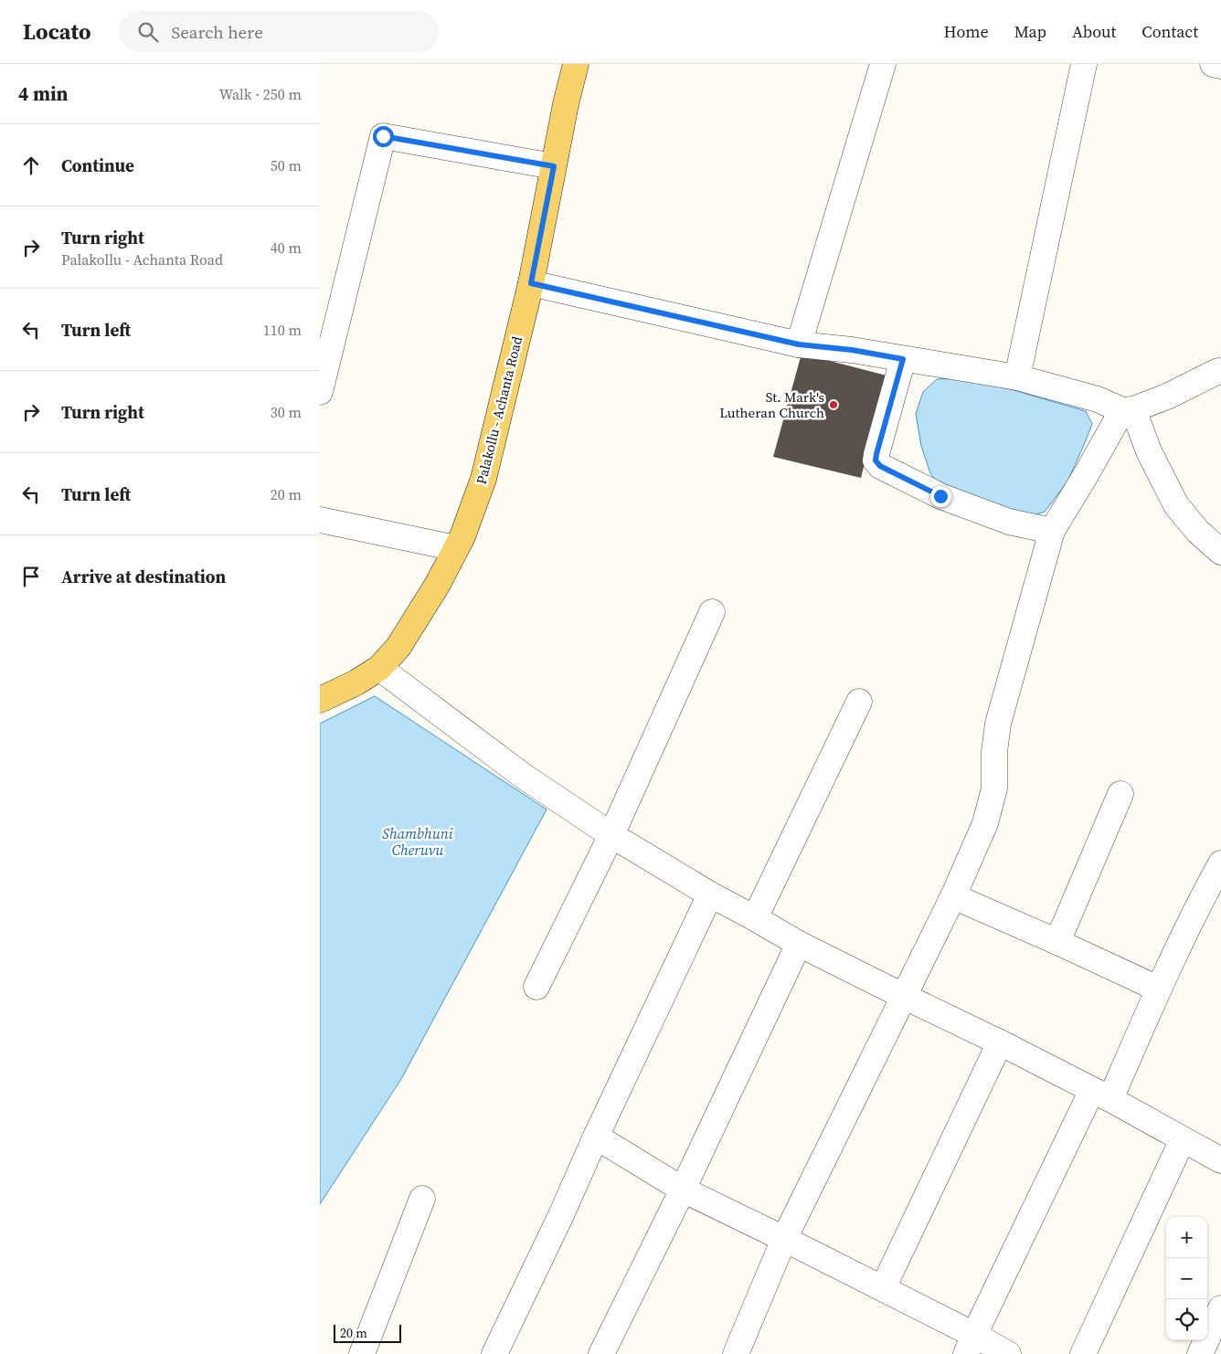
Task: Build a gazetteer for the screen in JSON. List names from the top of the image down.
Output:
{
  "streets": {
    "main road": ["Palakollu - Achanta Road"]
  },
  "water": ["Shambhuni Cheruvu"],
  "places": ["St. Mark's Lutheran Church"],
  "scale_bar": "20 m",
  "page": {
    "header": "Locato",
    "search": "Search here",
    "nav": [
      "Home",
      "Map",
      "About",
      "Contact"
    ],
    "heading": ["4 min", "Walk · 250 m"],
    "list": [
      ["Continue", "50 m"],
      ["Turn right", "Palakollu - Achanta Road", "40 m"],
      ["Turn left", "110 m"],
      ["Turn right", "30 m"],
      ["Turn left", "20 m"],
      "Arrive at destination"
    ],
    "map_buttons": ["+", "−"],
    "scale": "20 m"
  }
}
